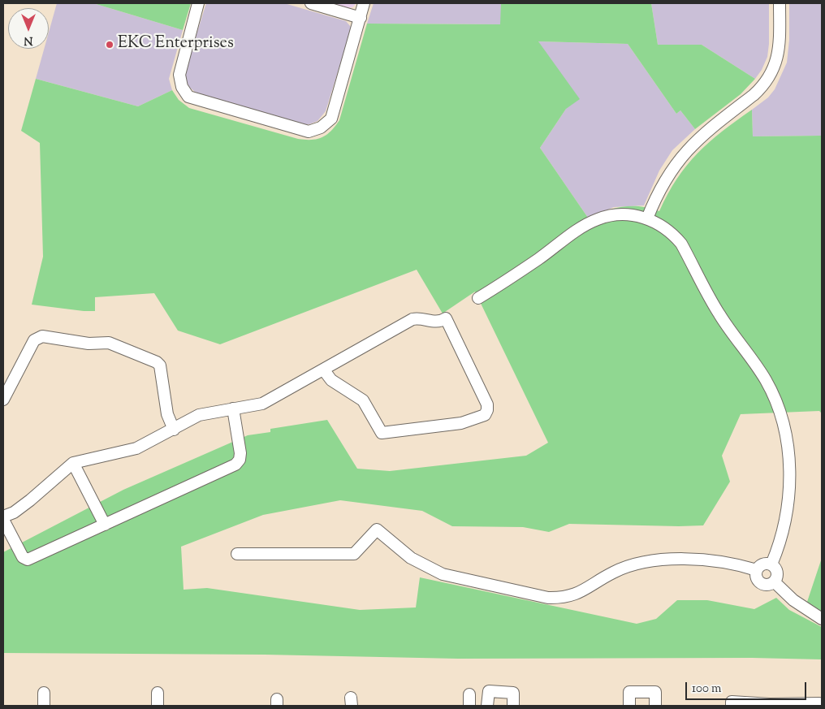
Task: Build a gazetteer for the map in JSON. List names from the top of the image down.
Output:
{
  "places": ["EKC Enterprises"],
  "scale_bar": "100 m",
  "north": "bottom"
}
